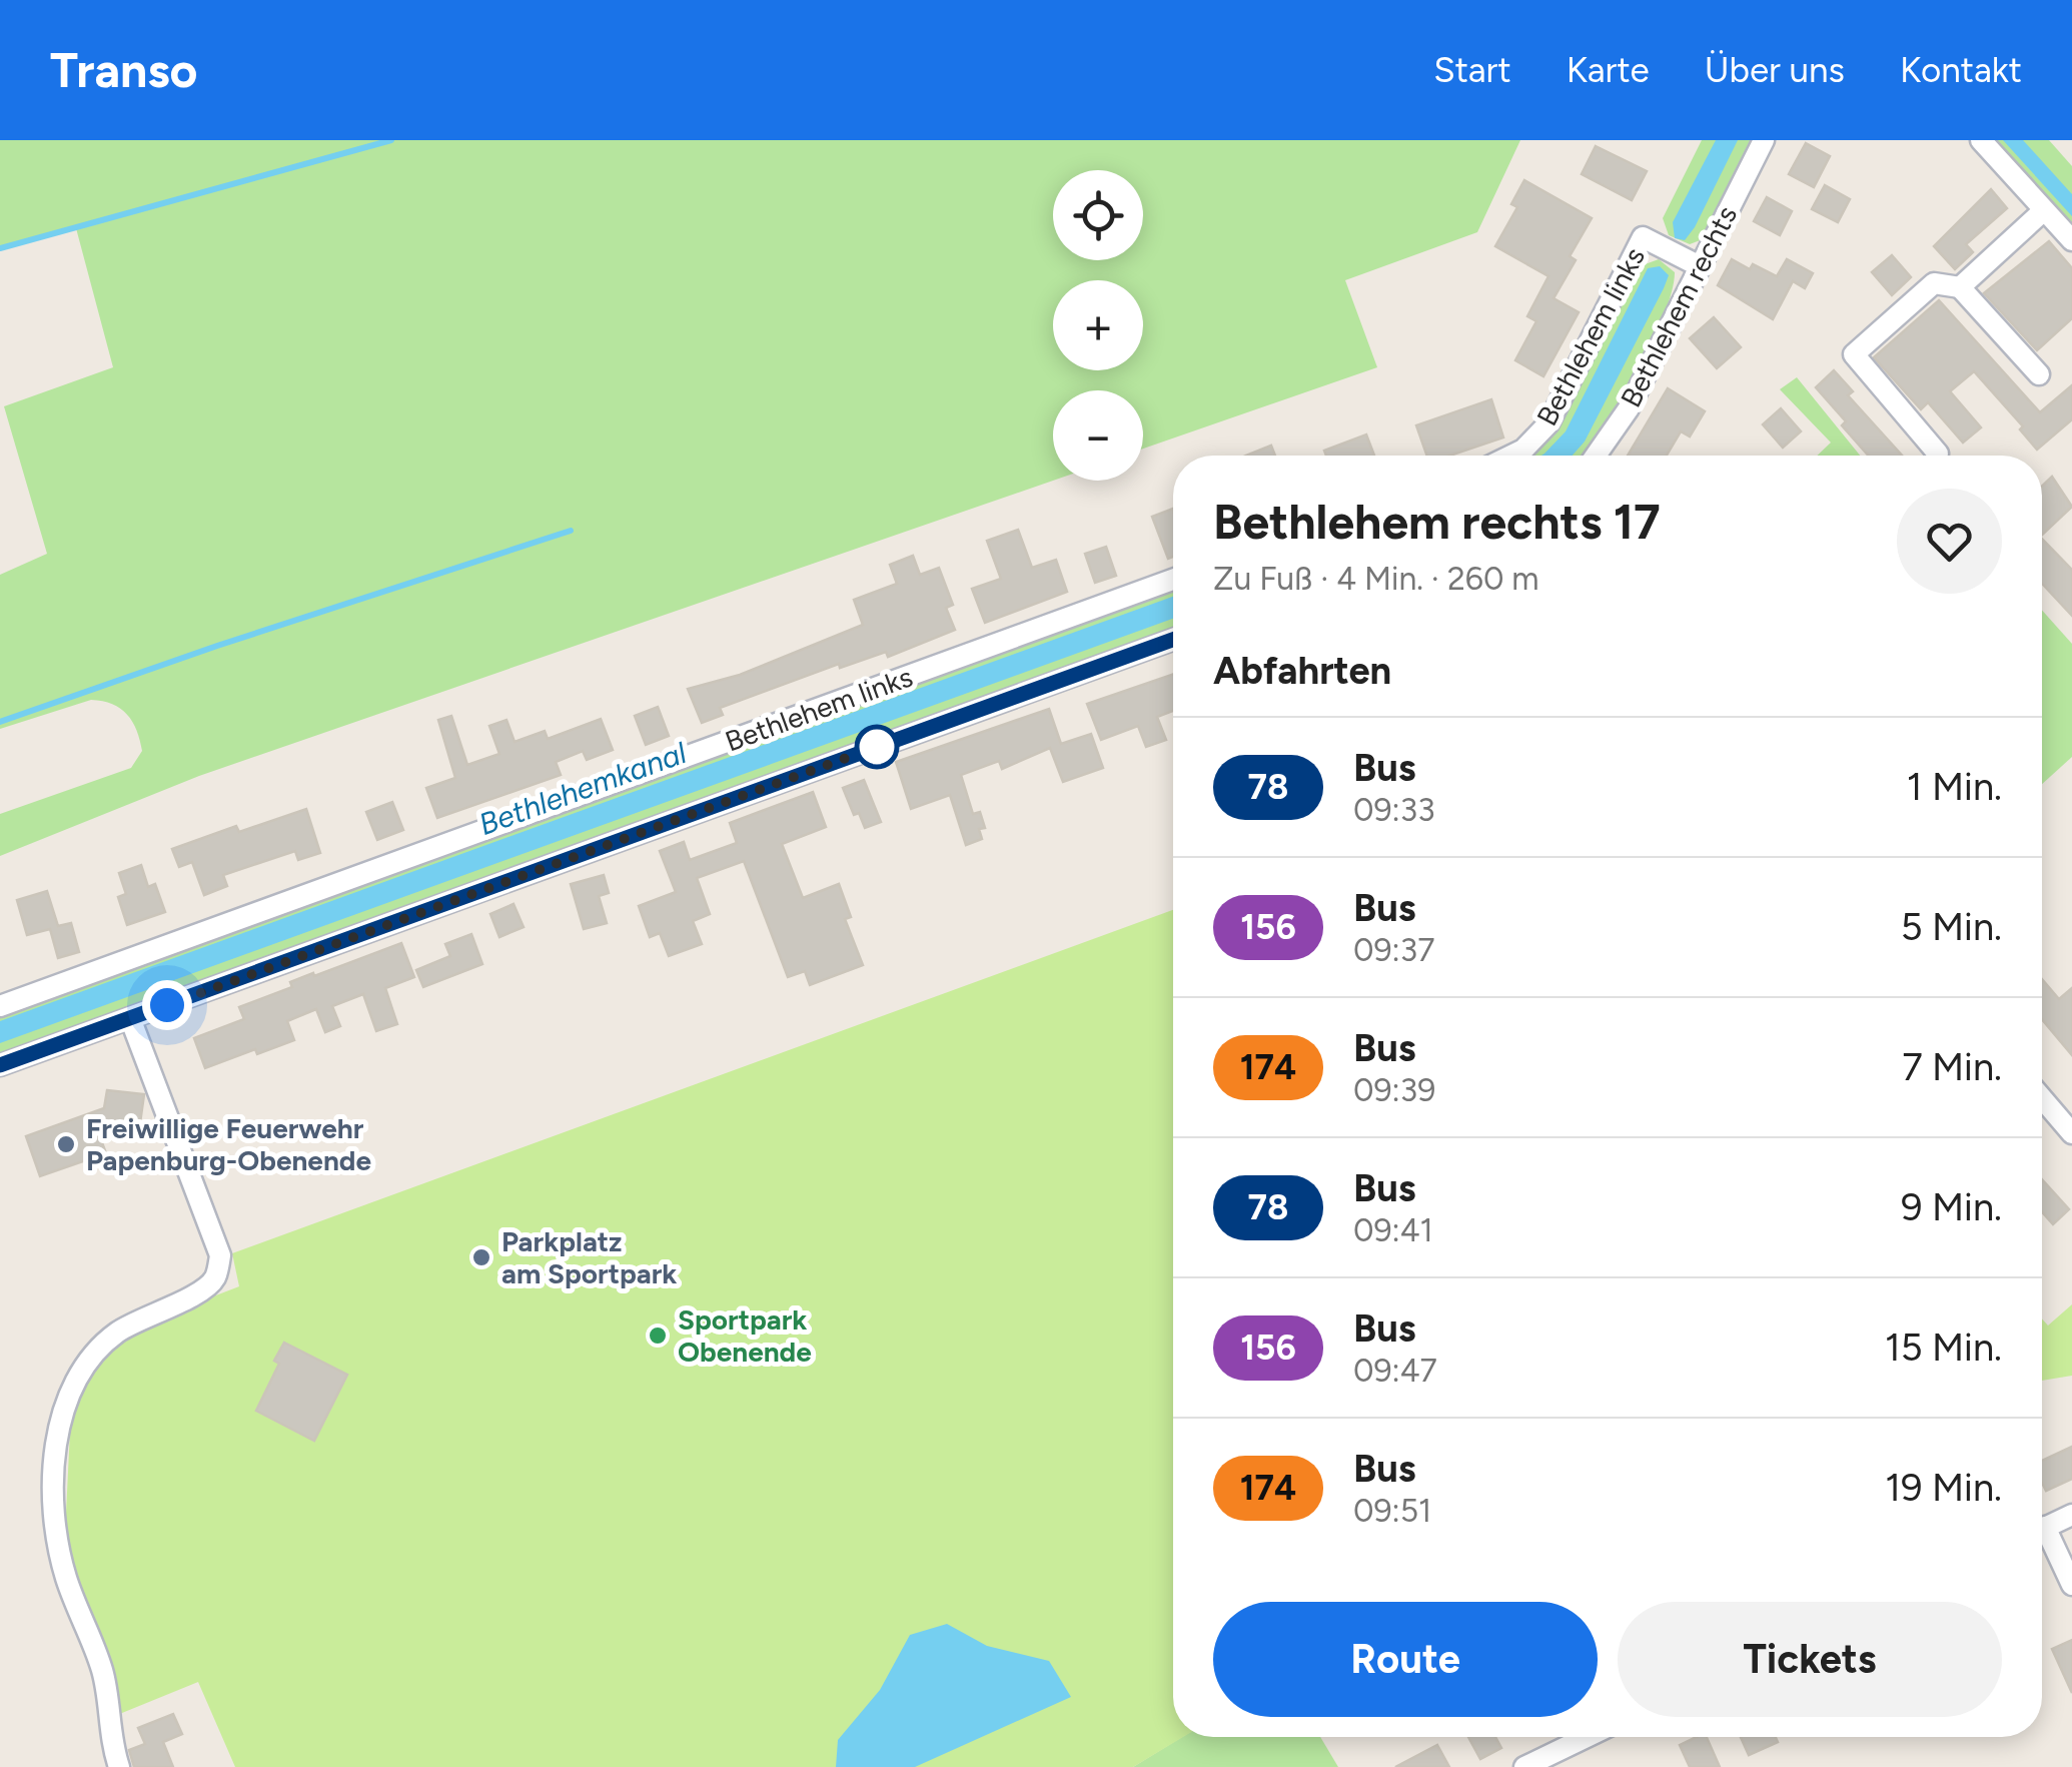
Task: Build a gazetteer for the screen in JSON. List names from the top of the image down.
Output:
{
  "streets": {
    "street": ["Bethlehem rechts", "Bethlehem links"]
  },
  "crossings": [
    ["Bethlehem rechts", "Bethlehem links"]
  ],
  "water": ["Bethlehemkanal"],
  "places": ["Freiwillige Feuerwehr Papenburg-Obenende", "Parkplatz am Sportpark", "Sportpark Obenende"],
  "lines": ["bus line 78"],
  "page": {
    "header": "Transo",
    "nav": [
      "Start",
      "Karte",
      "Über uns",
      "Kontakt"
    ],
    "map_buttons": ["+", "−"],
    "heading": [
      ["Bethlehem rechts 17", "Zu Fuß · 4 Min. · 260 m"],
      "Abfahrten"
    ],
    "list": [
      {
        "mark": "78",
        "name": "Bus",
        "note": "09:33",
        "value": "1 Min."
      },
      {
        "mark": "156",
        "name": "Bus",
        "note": "09:37",
        "value": "5 Min."
      },
      {
        "mark": "174",
        "name": "Bus",
        "note": "09:39",
        "value": "7 Min."
      },
      {
        "mark": "78",
        "name": "Bus",
        "note": "09:41",
        "value": "9 Min."
      },
      {
        "mark": "156",
        "name": "Bus",
        "note": "09:47",
        "value": "15 Min."
      },
      {
        "mark": "174",
        "name": "Bus",
        "note": "09:51",
        "value": "19 Min."
      }
    ],
    "buttons": ["Route", "Tickets"]
  }
}
